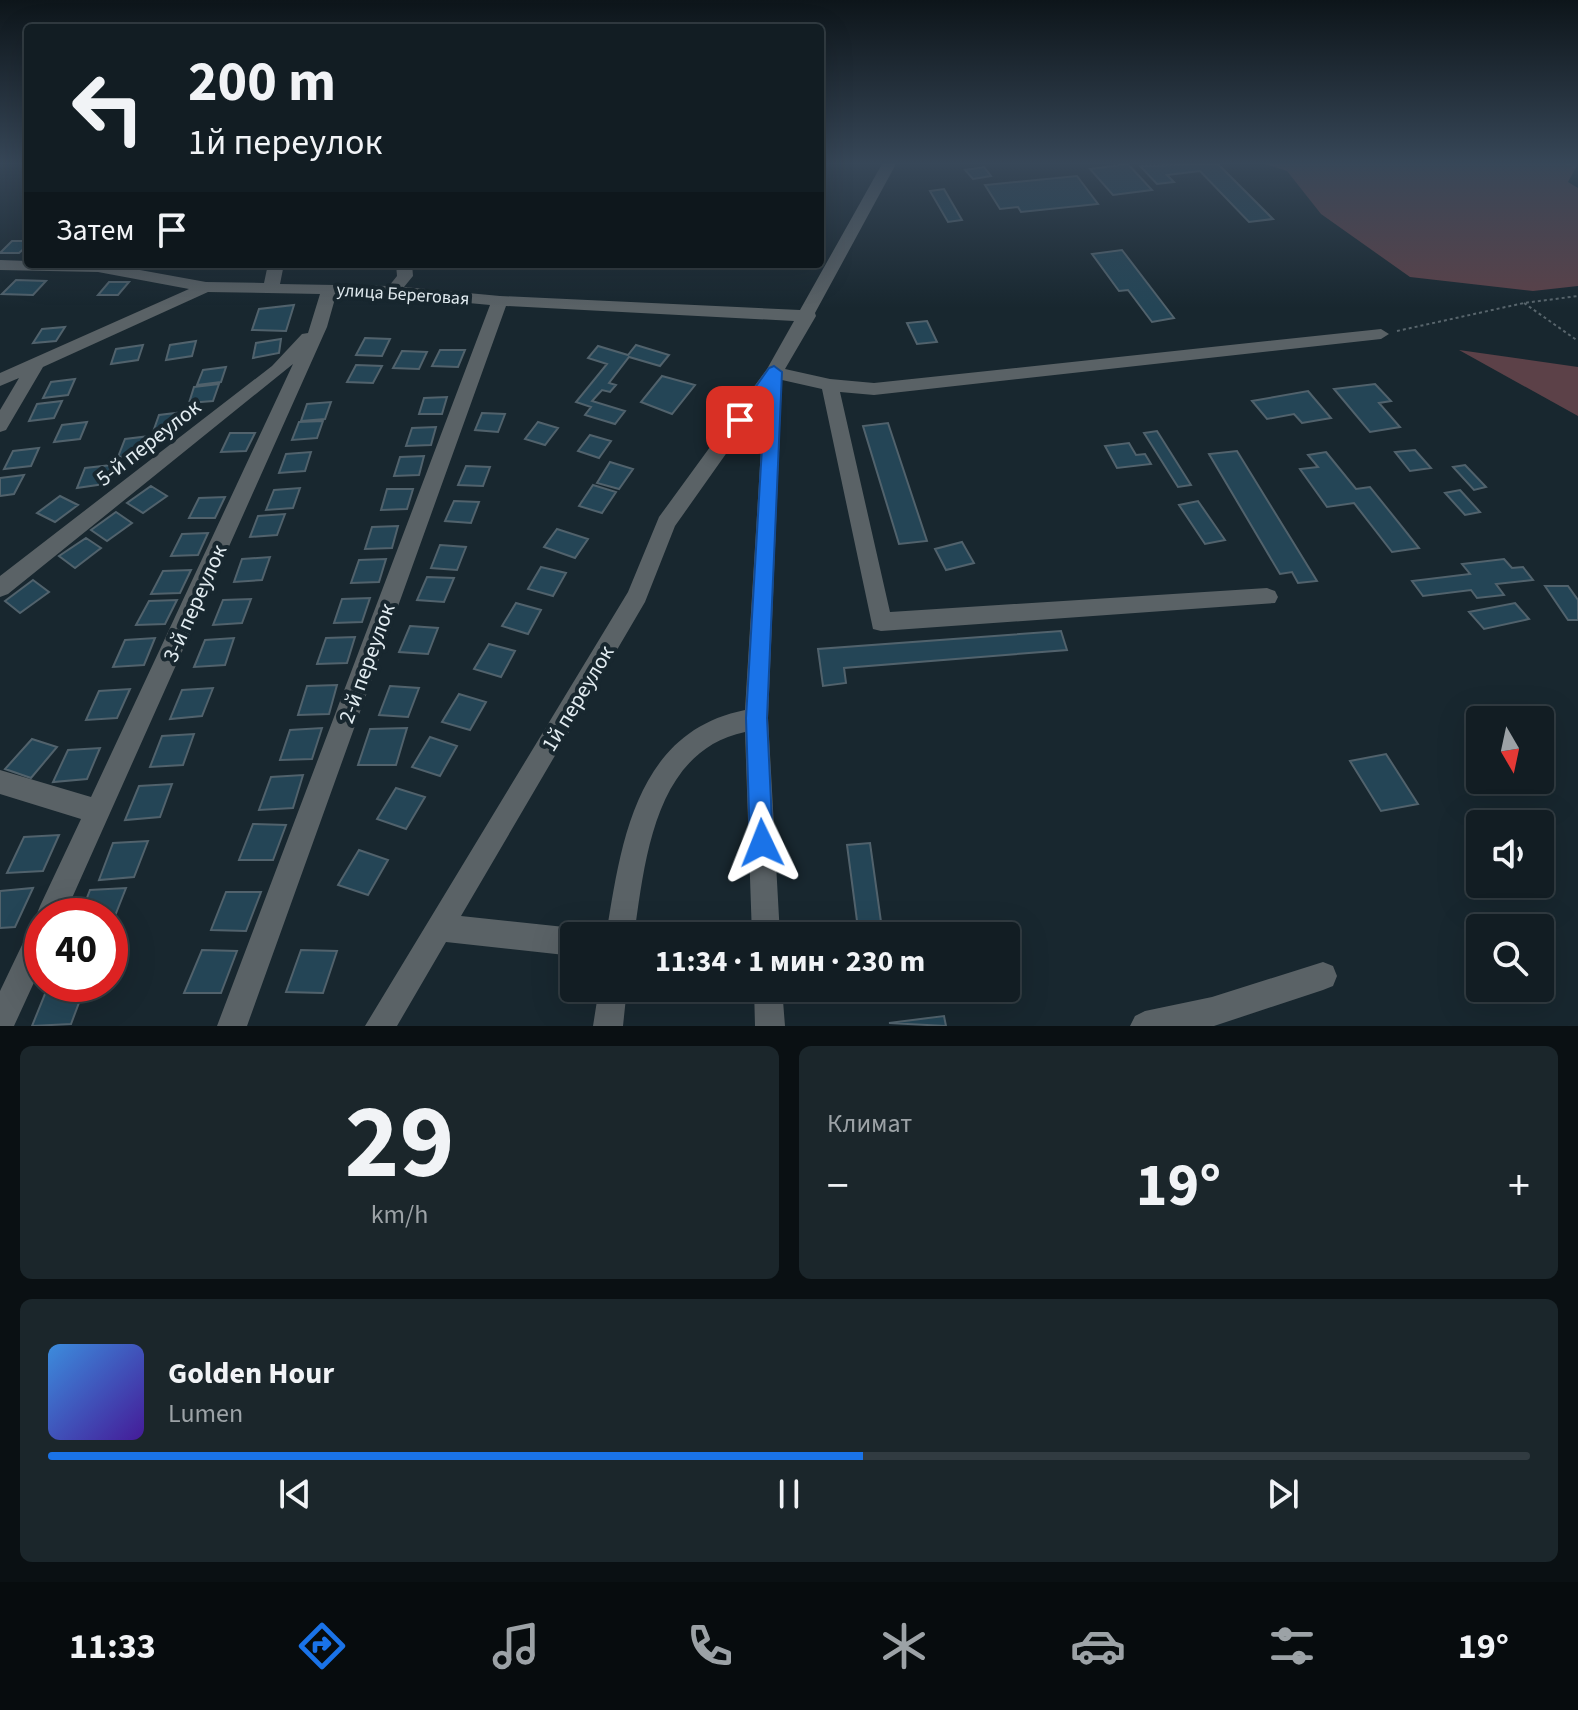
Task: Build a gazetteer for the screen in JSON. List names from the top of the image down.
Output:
{
  "streets": {
    "street": [
      "улица Береговая",
      "5-й переулок",
      "3-й переулок",
      "2-й переулок",
      "1й переулок"
    ]
  },
  "crossings": [
    ["улица Береговая", "3-й переулок"],
    ["улица Береговая", "2-й переулок"],
    ["улица Береговая", "1й переулок"],
    ["5-й переулок", "3-й переулок"]
  ],
  "north": "bottom",
  "page": {
    "turn": ["200 m", "1й переулок"],
    "then": "Затем",
    "limit": "40",
    "trip": "11:34 · 1 мин · 230 m",
    "tile": [
      ["29", "km/h"],
      "Климат"
    ],
    "heat": ["−", "19°", "+"],
    "song": ["Golden Hour", "Lumen"],
    "tabs": ["11:33", "19°"]
  }
}
